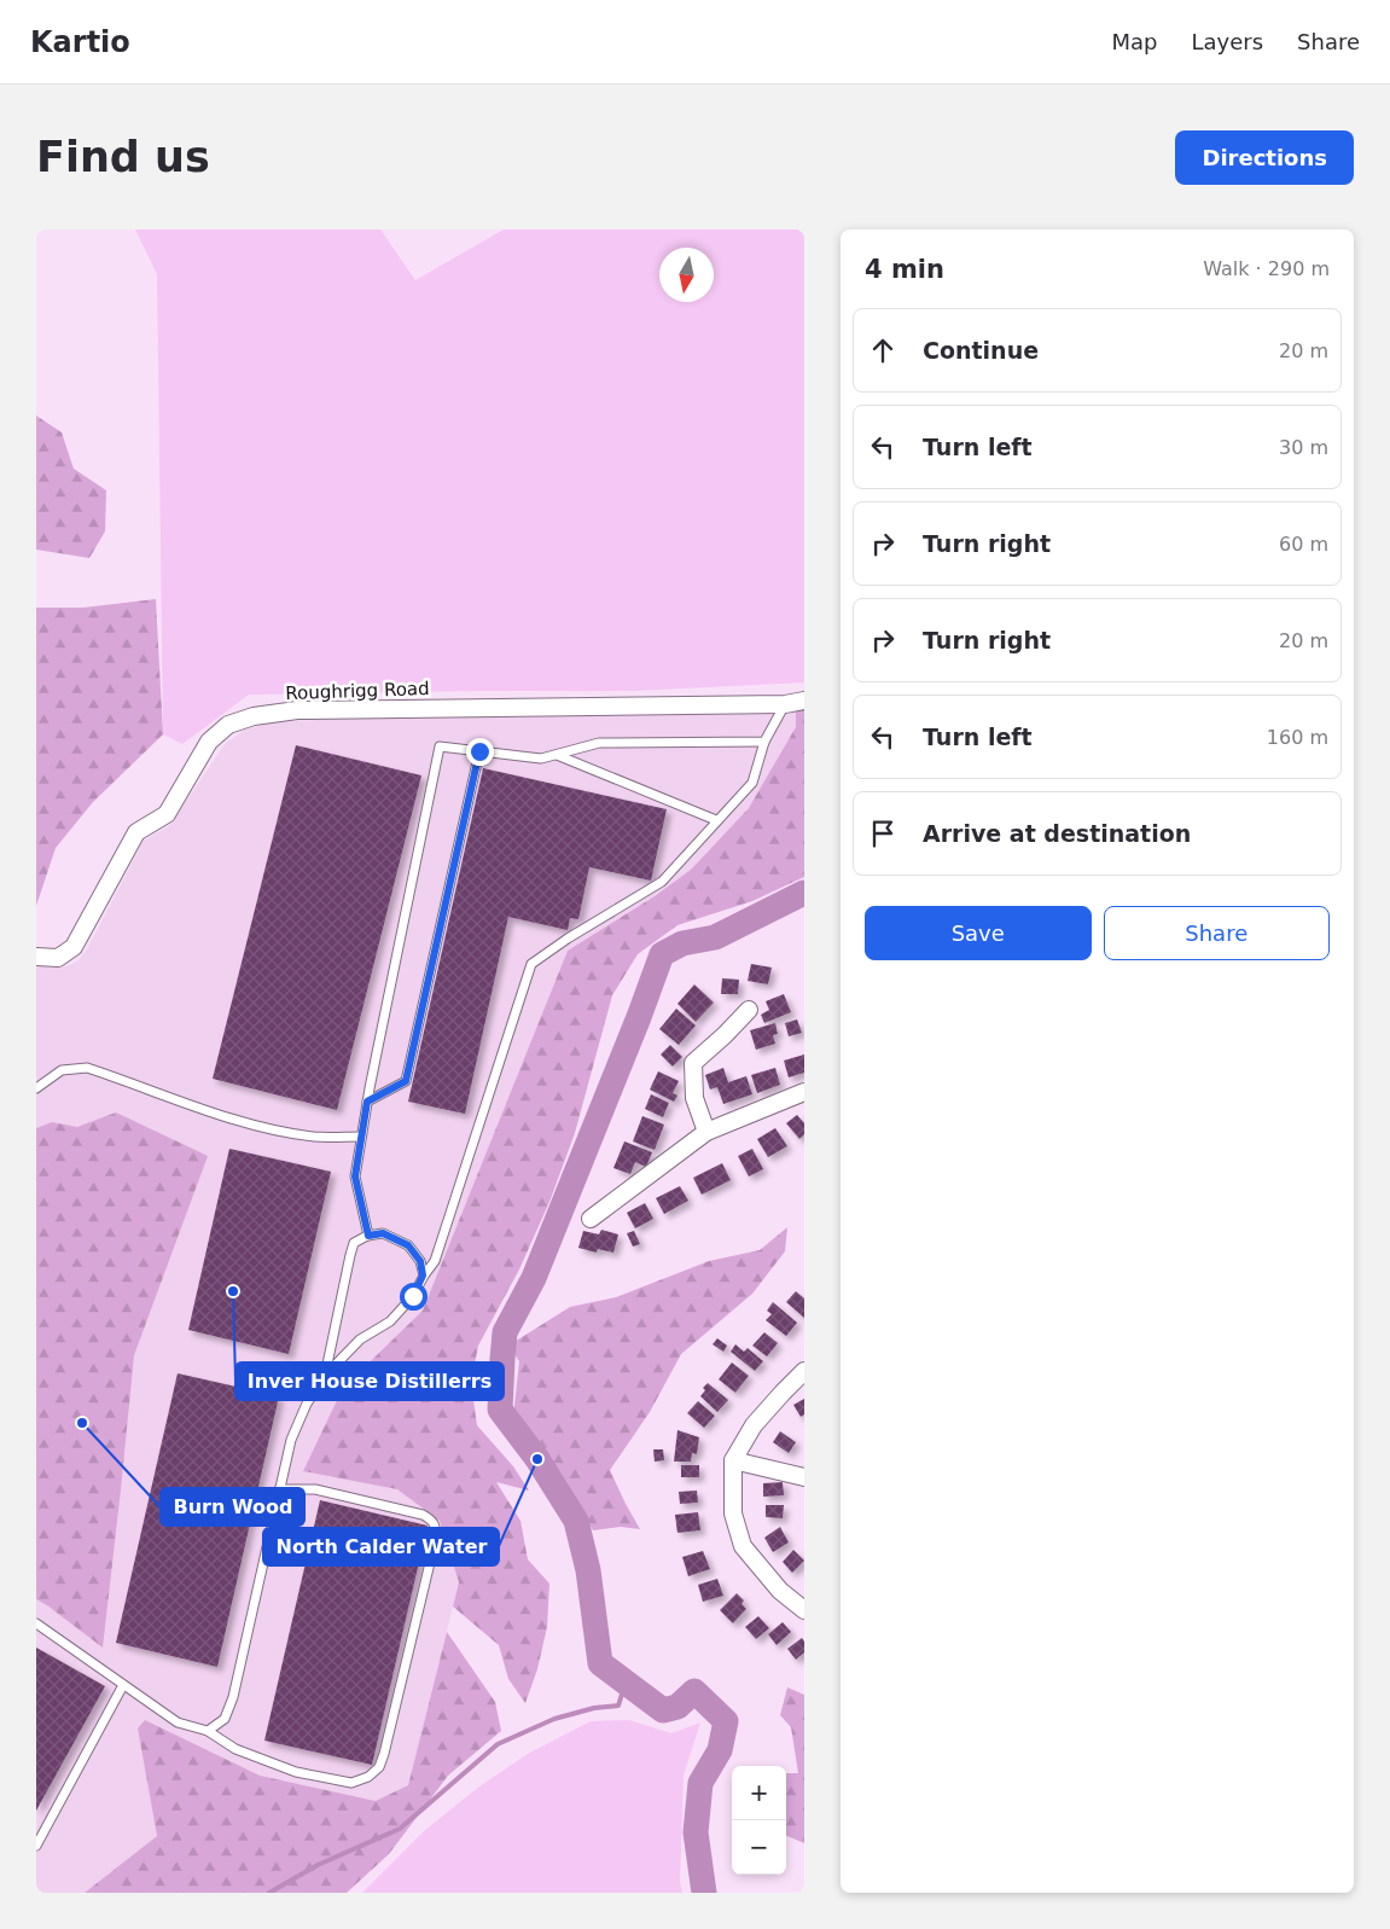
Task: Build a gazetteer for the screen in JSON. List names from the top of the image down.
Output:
{
  "streets": {
    "street": ["Roughrigg Road"]
  },
  "places": ["Inver House Distillerrs", "Burn Wood", "North Calder Water"],
  "north": "bottom",
  "page": {
    "header": "Kartio",
    "nav": ["Map", "Layers", "Share"],
    "buttons": [
      "Directions",
      ["Save", "Share"]
    ],
    "title": "Find us",
    "heading": ["4 min", "Walk · 290 m"],
    "list": [
      ["Continue", "20 m"],
      ["Turn left", "30 m"],
      ["Turn right", "60 m"],
      ["Turn right", "20 m"],
      ["Turn left", "160 m"],
      "Arrive at destination"
    ],
    "map_buttons": ["+", "−"]
  }
}
